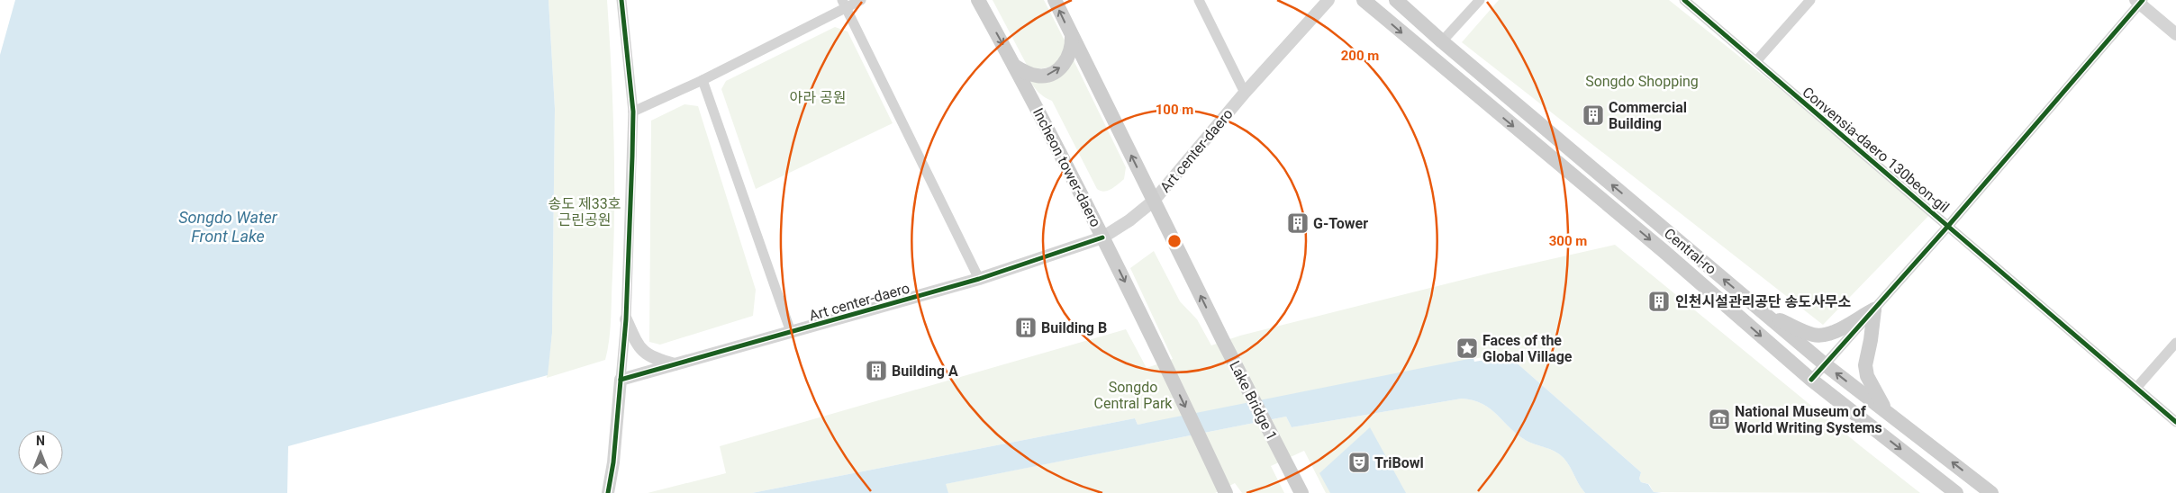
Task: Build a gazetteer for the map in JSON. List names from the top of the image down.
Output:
{
  "streets": {
    "main road": ["Incheon tower-daero", "Central-ro", "Lake Bridge 1"],
    "street": ["Convensia-daero 130beon-gil", "Art center-daero"]
  },
  "crossings": [
    ["Art center-daero", "Incheon tower-daero"],
    ["Art center-daero", "Lake Bridge 1"]
  ],
  "one_way": ["Incheon tower-daero", "Lake Bridge 1"],
  "water": ["Songdo Water Front Lake"],
  "parks": [
    "Songdo Shopping",
    "아라 공원",
    "송도 제33호 근린공원",
    "Songdo Central Park"
  ],
  "places": {
    "building": [
      "Commercial Building",
      "G-Tower",
      "인천시설관리공단 송도사무소",
      "Building B",
      "Building A"
    ],
    "place": ["Faces of the Global Village"],
    "museum": ["National Museum of World Writing Systems"],
    "theatre": ["TriBowl"]
  },
  "north": "top",
  "rings": ["200 m", "100 m", "300 m"]
}
